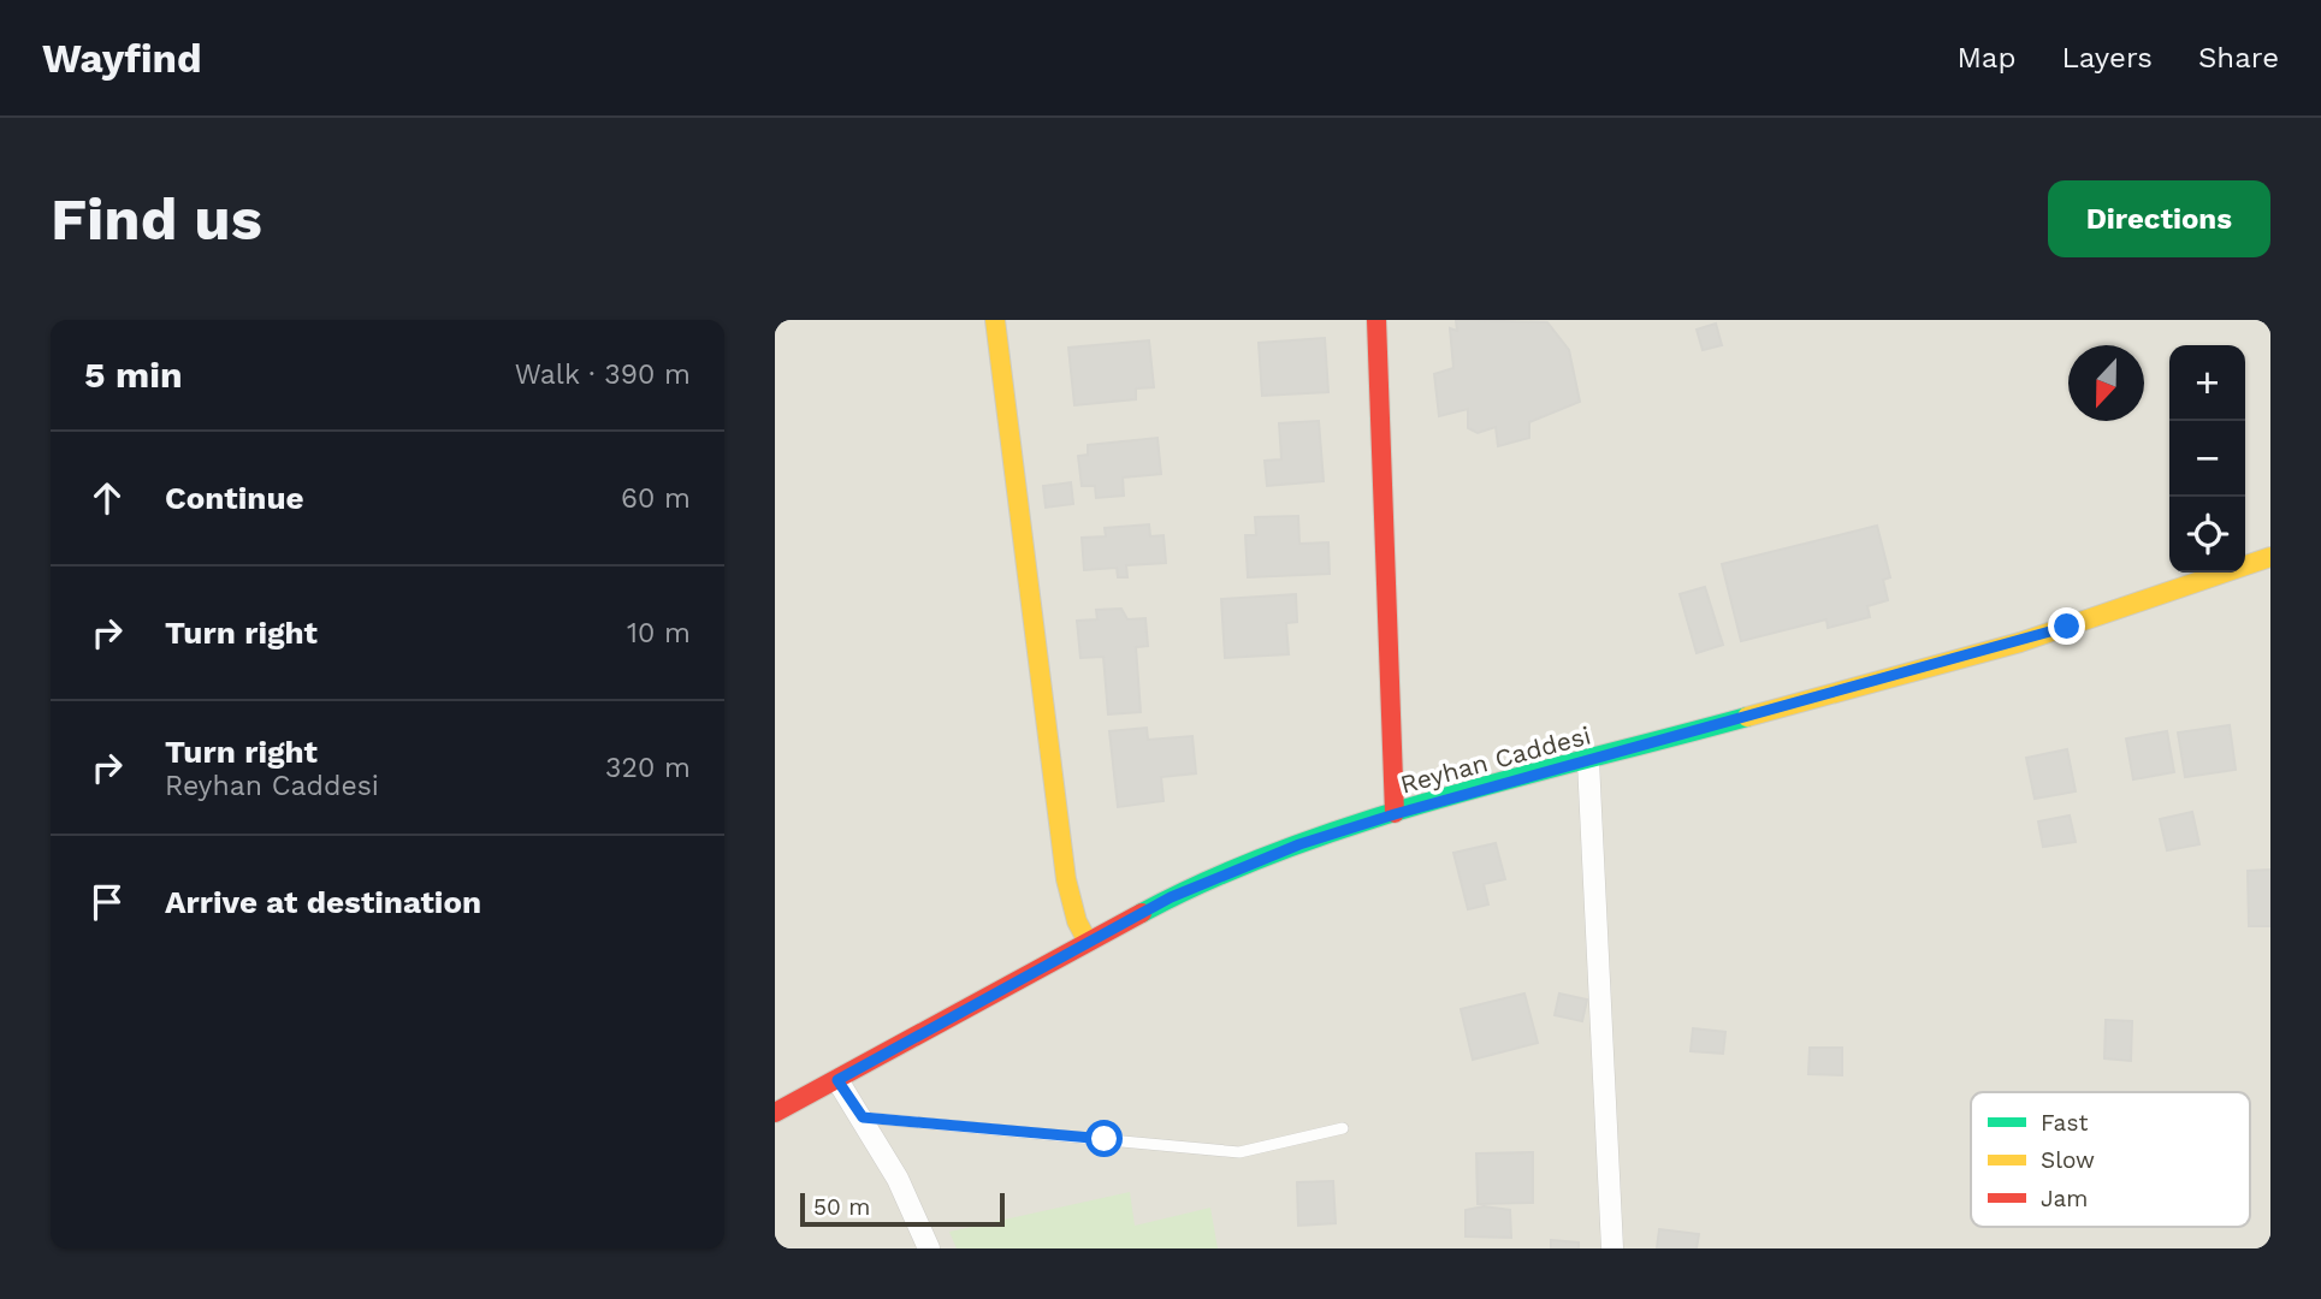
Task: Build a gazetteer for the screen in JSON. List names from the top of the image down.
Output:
{
  "streets": {
    "street": ["Reyhan Caddesi"]
  },
  "legend": ["Fast", "Slow", "Jam"],
  "scale_bar": "50 m",
  "north": "bottom",
  "page": {
    "header": "Wayfind",
    "nav": ["Map", "Layers", "Share"],
    "buttons": "Directions",
    "title": "Find us",
    "heading": ["5 min", "Walk · 390 m"],
    "map_buttons": ["+", "−"],
    "list": [
      ["Continue", "60 m"],
      ["Turn right", "10 m"],
      ["Turn right", "Reyhan Caddesi", "320 m"],
      "Arrive at destination"
    ],
    "scale": "50 m"
  }
}
